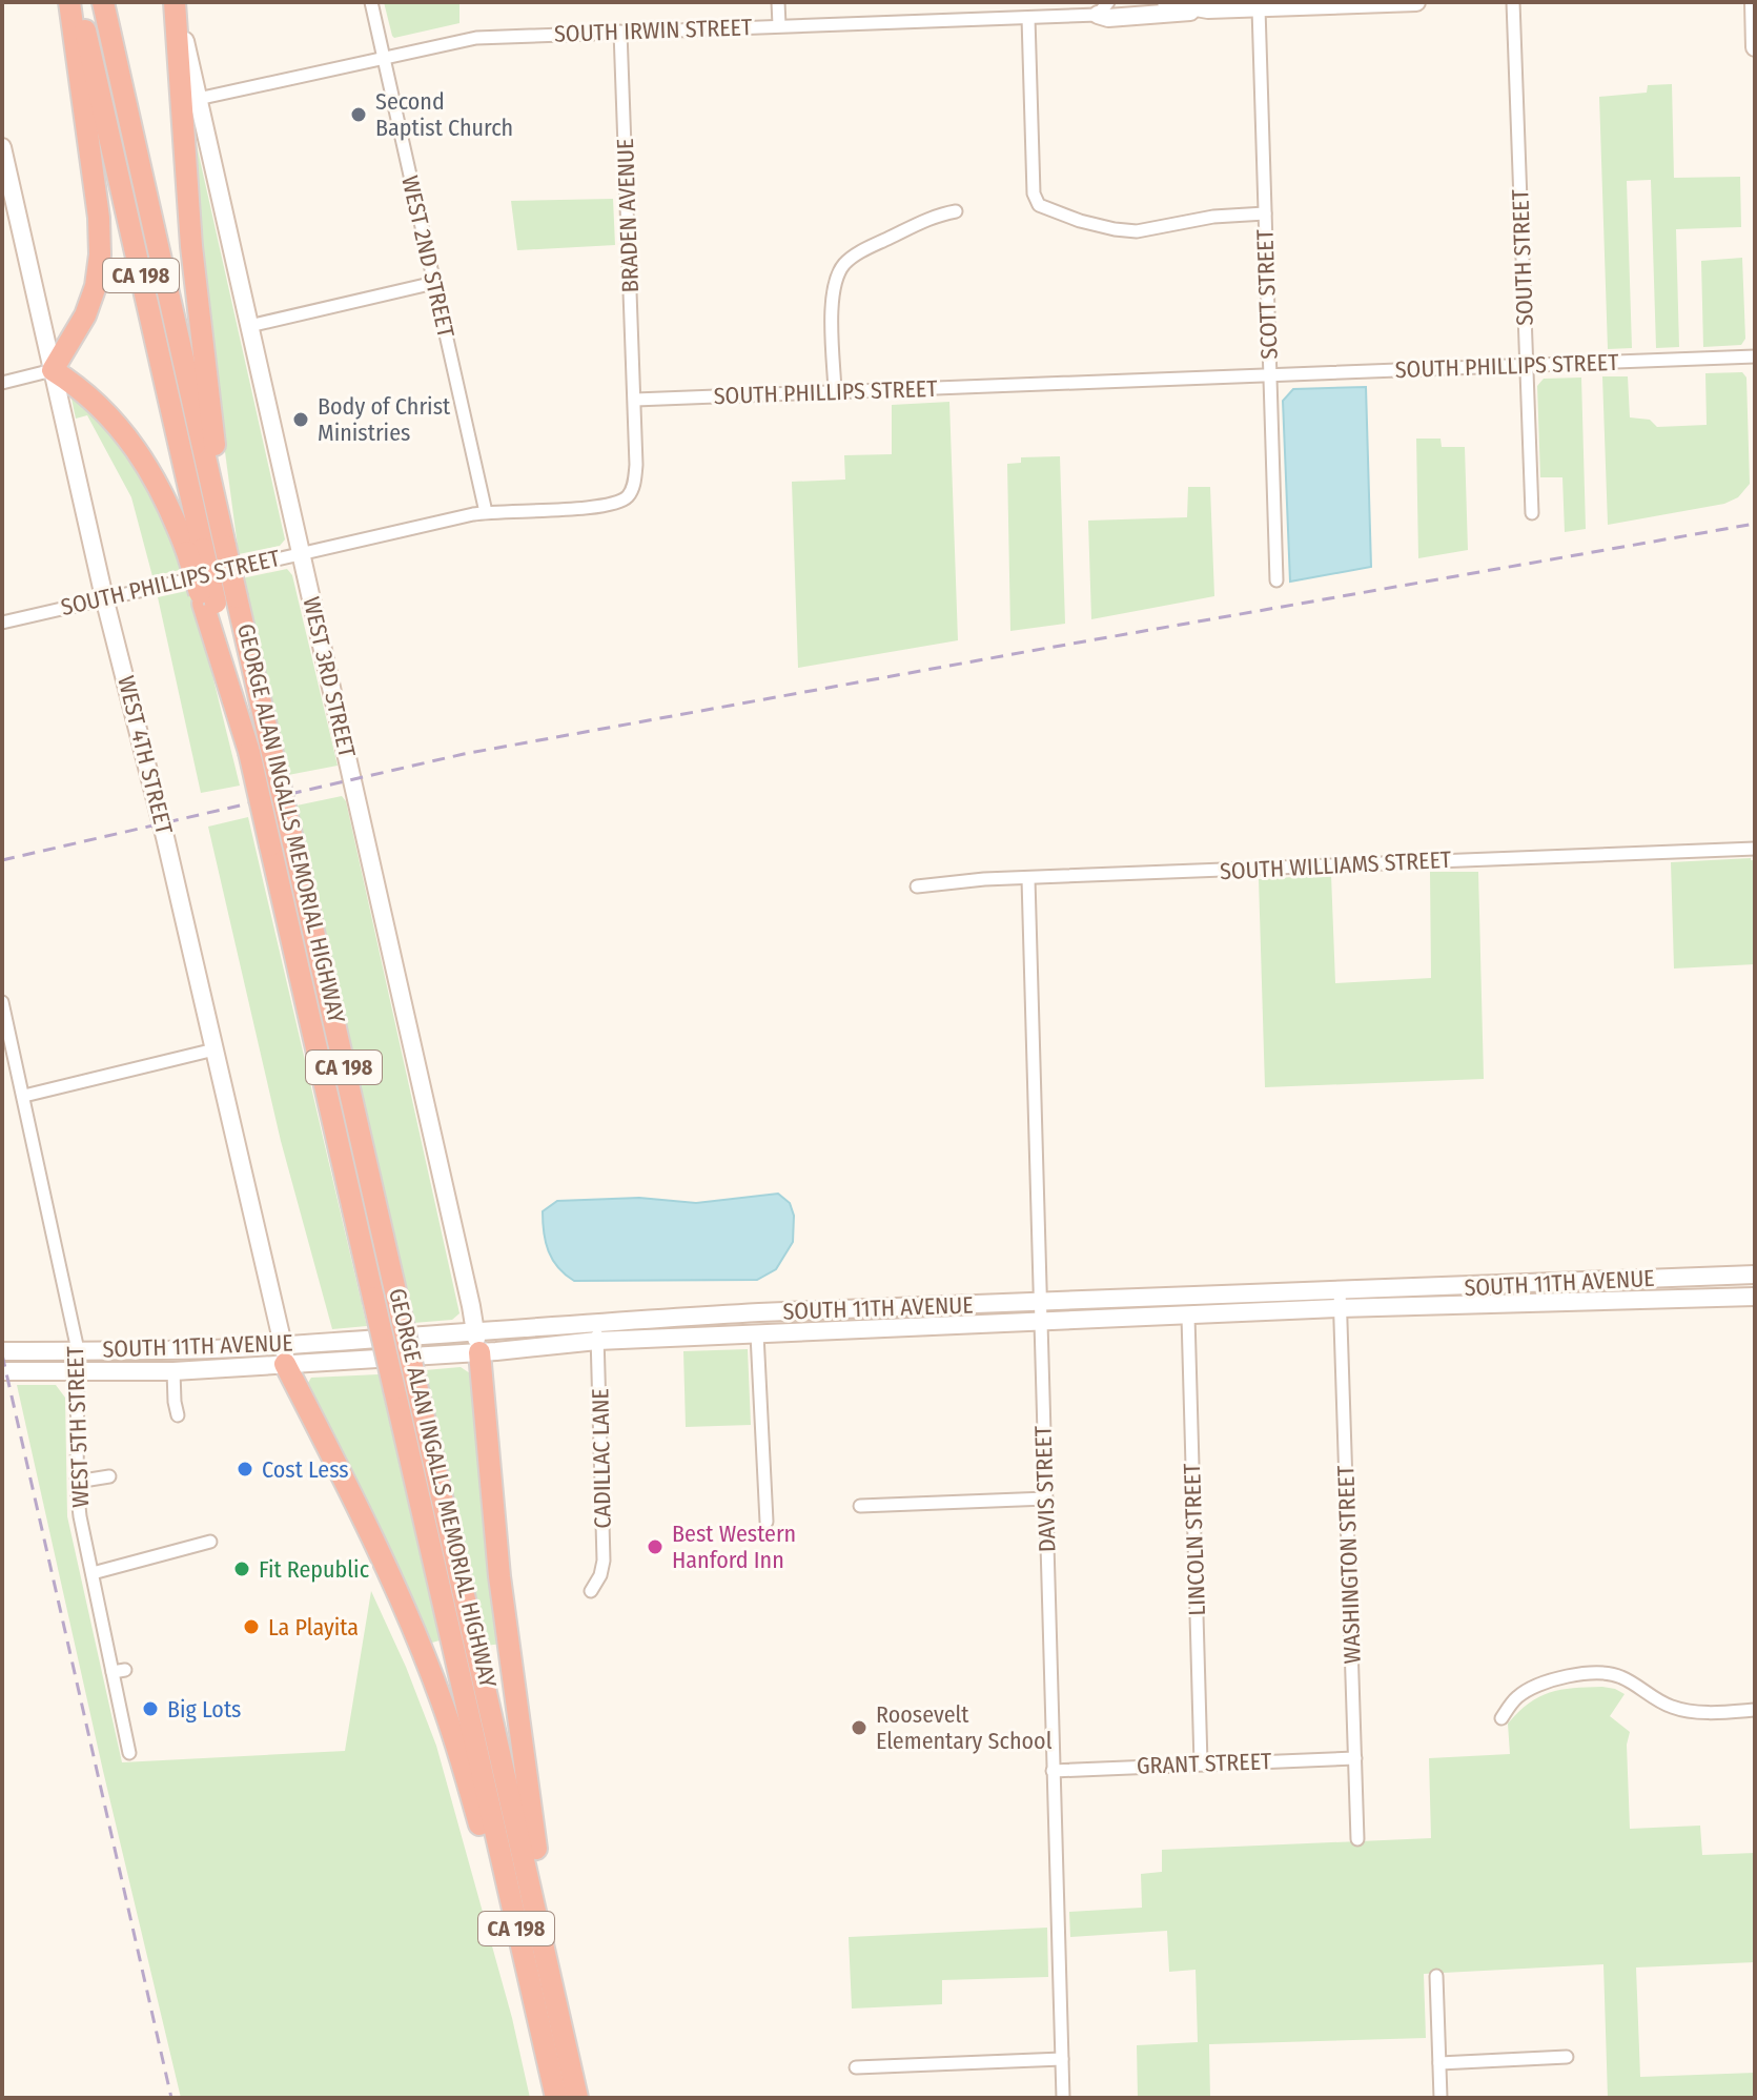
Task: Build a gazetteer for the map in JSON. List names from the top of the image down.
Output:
{
  "streets": {
    "highway": ["CA 198", "GEORGE ALAN INGALLS MEMORIAL HIGHWAY"],
    "main road": ["WEST 3RD STREET", "WEST 4TH STREET", "SOUTH 11TH AVENUE"],
    "street": [
      "SOUTH IRWIN STREET",
      "BRADEN AVENUE",
      "WEST 2ND STREET",
      "SOUTH STREET",
      "SCOTT STREET",
      "SOUTH PHILLIPS STREET",
      "SOUTH WILLIAMS STREET",
      "WEST 5TH STREET",
      "CADILLAC LANE",
      "DAVIS STREET",
      "LINCOLN STREET",
      "WASHINGTON STREET",
      "GRANT STREET"
    ]
  },
  "crossings": [
    ["SOUTH IRWIN STREET", "BRADEN AVENUE"],
    ["SOUTH IRWIN STREET", "WEST 2ND STREET"],
    ["SOUTH IRWIN STREET", "WEST 3RD STREET"],
    ["BRADEN AVENUE", "SOUTH PHILLIPS STREET"],
    ["WEST 2ND STREET", "SOUTH PHILLIPS STREET"],
    ["SOUTH STREET", "SOUTH PHILLIPS STREET"],
    ["SCOTT STREET", "SOUTH PHILLIPS STREET"],
    ["SOUTH PHILLIPS STREET", "WEST 3RD STREET"],
    ["SOUTH PHILLIPS STREET", "WEST 4TH STREET"],
    ["WEST 3RD STREET", "SOUTH 11TH AVENUE"],
    ["WEST 4TH STREET", "SOUTH 11TH AVENUE"],
    ["SOUTH WILLIAMS STREET", "DAVIS STREET"],
    ["SOUTH 11TH AVENUE", "WEST 5TH STREET"],
    ["SOUTH 11TH AVENUE", "CADILLAC LANE"],
    ["SOUTH 11TH AVENUE", "DAVIS STREET"],
    ["SOUTH 11TH AVENUE", "LINCOLN STREET"],
    ["SOUTH 11TH AVENUE", "WASHINGTON STREET"],
    ["DAVIS STREET", "GRANT STREET"],
    ["LINCOLN STREET", "GRANT STREET"],
    ["WASHINGTON STREET", "GRANT STREET"]
  ],
  "places": [
    "Second Baptist Church",
    "Body of Christ Ministries",
    "Cost Less",
    "Best Western Hanford Inn",
    "Fit Republic",
    "La Playita",
    "Big Lots",
    "Roosevelt Elementary School"
  ]
}
